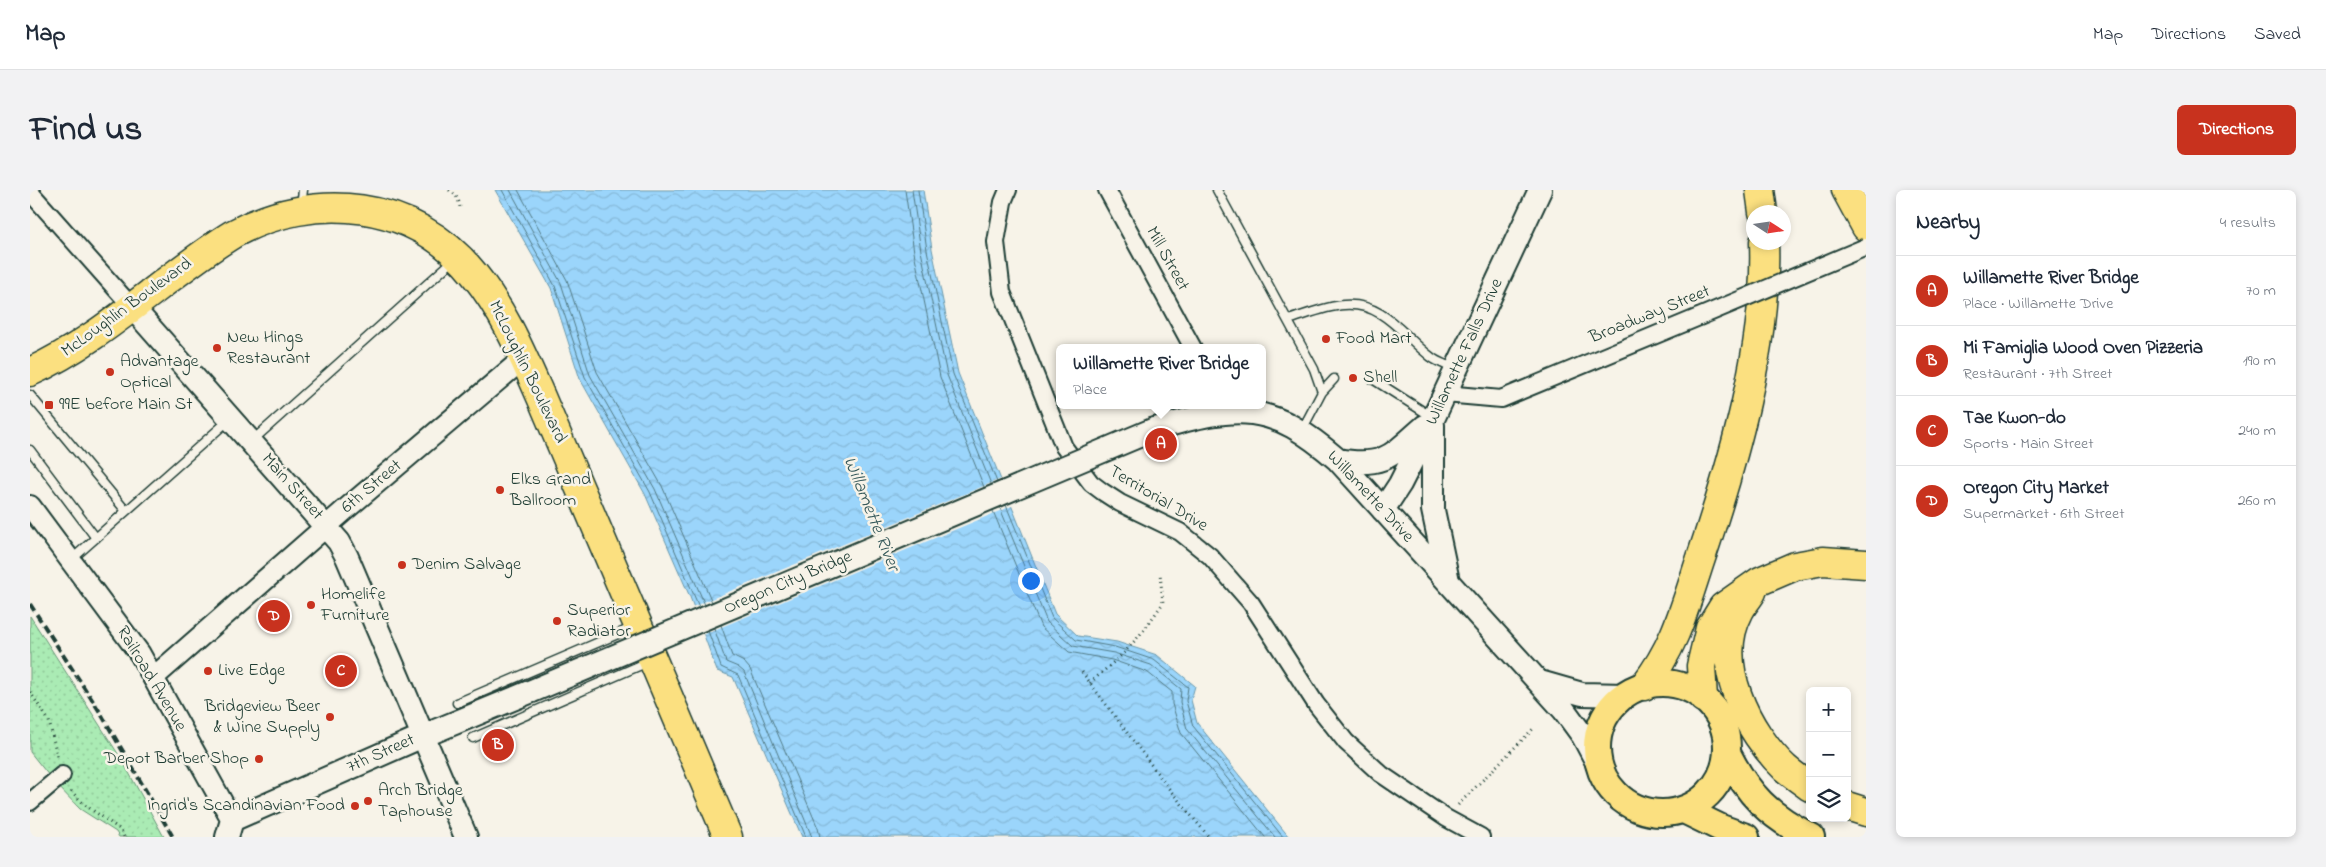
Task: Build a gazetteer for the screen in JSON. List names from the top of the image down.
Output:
{
  "streets": {
    "highway": ["McLoughlin Boulevard"],
    "main road": [
      "Willamette Falls Drive",
      "Main Street",
      "Willamette Drive",
      "Oregon City Bridge",
      "7th Street"
    ],
    "street": [
      "Mill Street",
      "Broadway Street",
      "6th Street",
      "Territorial Drive",
      "Railroad Avenue"
    ]
  },
  "crossings": [
    ["McLoughlin Boulevard", "Main Street"],
    ["McLoughlin Boulevard", "6th Street"],
    ["Broadway Street", "Willamette Falls Drive"],
    ["Willamette Falls Drive", "Willamette Drive"],
    ["Main Street", "6th Street"],
    ["Main Street", "7th Street"],
    ["6th Street", "Railroad Avenue"],
    ["Willamette Drive", "Oregon City Bridge"],
    ["Oregon City Bridge", "7th Street"],
    ["Railroad Avenue", "7th Street"]
  ],
  "water": ["Willamette River"],
  "places": {
    "other": [
      "Food Mart",
      "New Hings Restaurant",
      "Advantage Optical",
      "Shell",
      "Elks Grand Ballroom",
      "Denim Salvage",
      "Homelife Furniture",
      "Superior Radiator",
      "Live Edge",
      "Bridgeview Beer & Wine Supply",
      "Depot Barber Shop",
      "Arch Bridge Taphouse",
      "Ingrid's Scandinavian Food"
    ],
    "transit": ["99E before Main St"]
  },
  "north": "right",
  "page": {
    "header": "Map",
    "nav": ["Map", "Directions", "Saved"],
    "title": "Find us",
    "buttons": "Directions",
    "heading": ["Nearby", "4 results"],
    "list": [
      {
        "mark": "A",
        "name": "Willamette River Bridge",
        "note": "Place · Willamette Drive",
        "value": "70 m"
      },
      {
        "mark": "B",
        "name": "Mi Famiglia Wood Oven Pizzeria",
        "note": "Restaurant · 7th Street",
        "value": "190 m"
      },
      {
        "mark": "C",
        "name": "Tae Kwon-do",
        "note": "Sports · Main Street",
        "value": "240 m"
      },
      {
        "mark": "D",
        "name": "Oregon City Market",
        "note": "Supermarket · 6th Street",
        "value": "260 m"
      }
    ],
    "popup": ["Willamette River Bridge", "Place"],
    "pins": [
      "A",
      "D",
      "C",
      "B"
    ],
    "map_buttons": ["+", "−"]
  }
}
